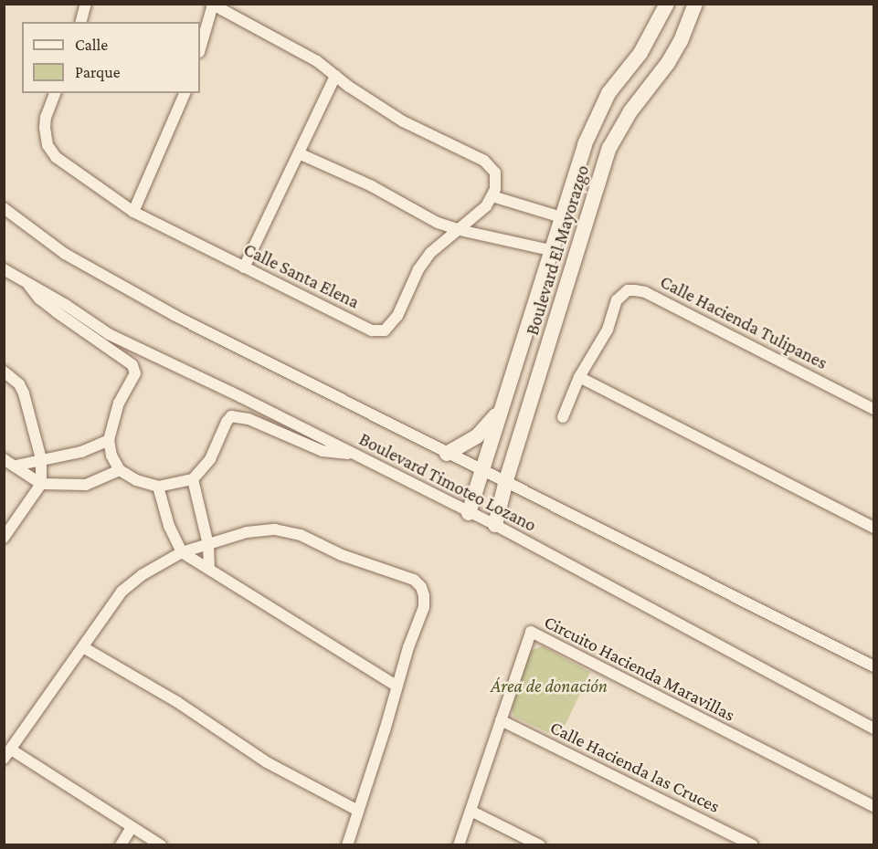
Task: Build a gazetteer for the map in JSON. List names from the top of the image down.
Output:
{
  "streets": {
    "street": [
      "Boulevard El Mayorazgo",
      "Calle Santa Elena",
      "Calle Hacienda Tulipanes",
      "Boulevard Timoteo Lozano",
      "Circuito Hacienda Maravillas",
      "Calle Hacienda las Cruces"
    ]
  },
  "crossings": [
    ["Boulevard El Mayorazgo", "Boulevard Timoteo Lozano"],
    ["Circuito Hacienda Maravillas", "Calle Hacienda las Cruces"]
  ],
  "parks": ["Área de donación"],
  "legend": ["Calle", "Parque"]
}
